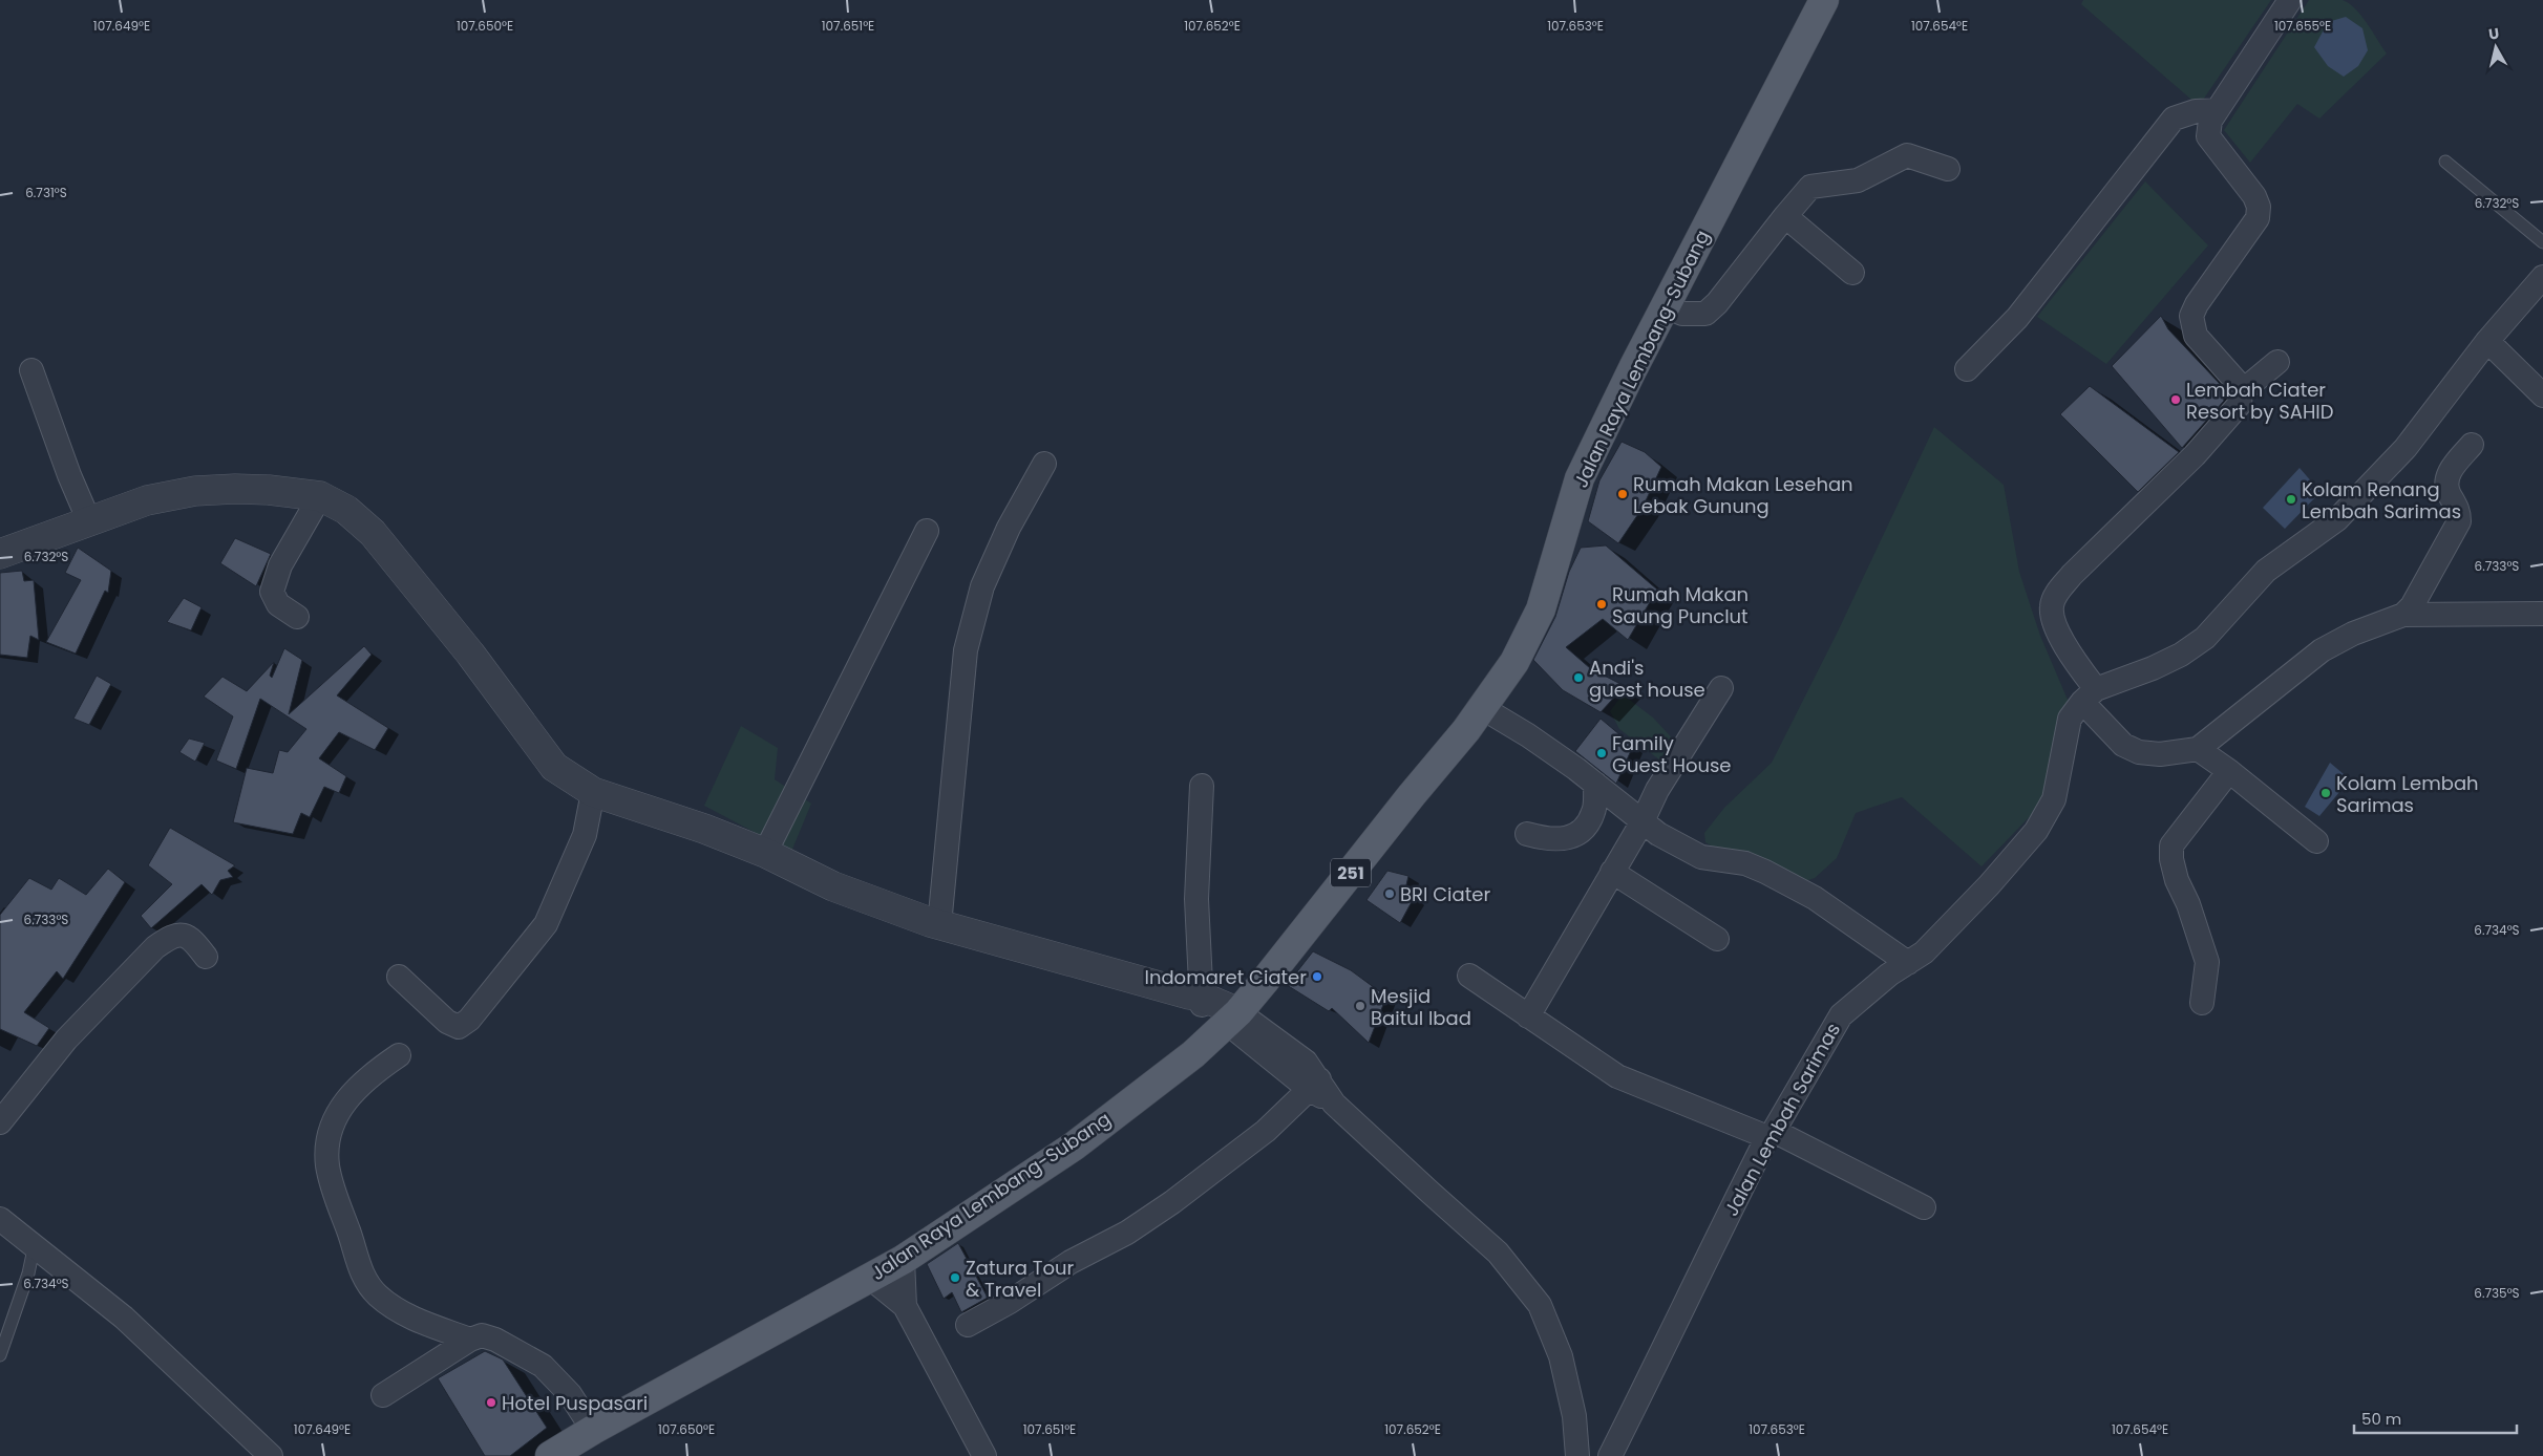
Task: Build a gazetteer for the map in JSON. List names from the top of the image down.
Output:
{
  "streets": {
    "main road": ["Jalan Raya Lembang-Subang", "251"],
    "street": ["Jalan Lembah Sarimas"]
  },
  "places": [
    "Lembah Ciater Resort by SAHID",
    "Rumah Makan Lesehan Lebak Gunung",
    "Kolam Renang Lembah Sarimas",
    "Rumah Makan Saung Punclut",
    "Andi's guest house",
    "Family Guest House",
    "Kolam Lembah Sarimas",
    "BRI Ciater",
    "Indomaret Ciater",
    "Mesjid Baitul Ibad",
    "Zatura Tour & Travel",
    "Hotel Puspasari"
  ],
  "scale_bar": "50 m",
  "north": "top",
  "coordinates": [
    "107.649°E",
    "107.650°E",
    "107.651°E",
    "107.652°E",
    "107.653°E",
    "107.654°E",
    "107.655°E",
    "6.731°S",
    "6.732°S",
    "6.733°S",
    "6.734°S",
    "6.735°S"
  ]
}
